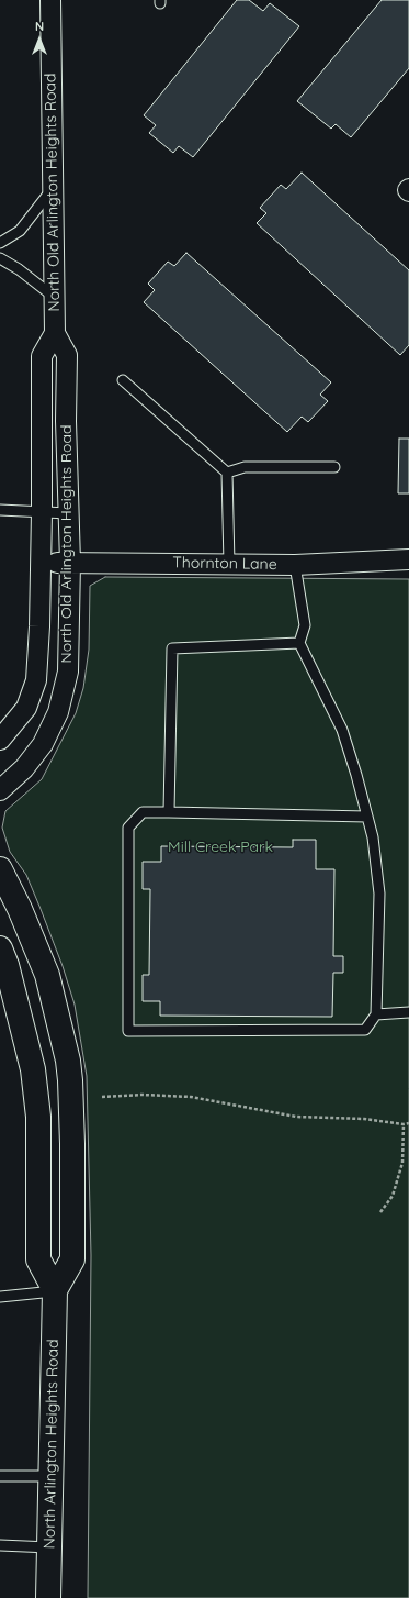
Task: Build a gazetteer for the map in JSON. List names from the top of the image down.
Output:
{
  "streets": {
    "main road": ["North Arlington Heights Road"],
    "street": ["North Old Arlington Heights Road", "Thornton Lane"]
  },
  "crossings": [
    ["North Old Arlington Heights Road", "Thornton Lane"]
  ],
  "parks": ["Mill Creek Park"],
  "north": "top"
}
